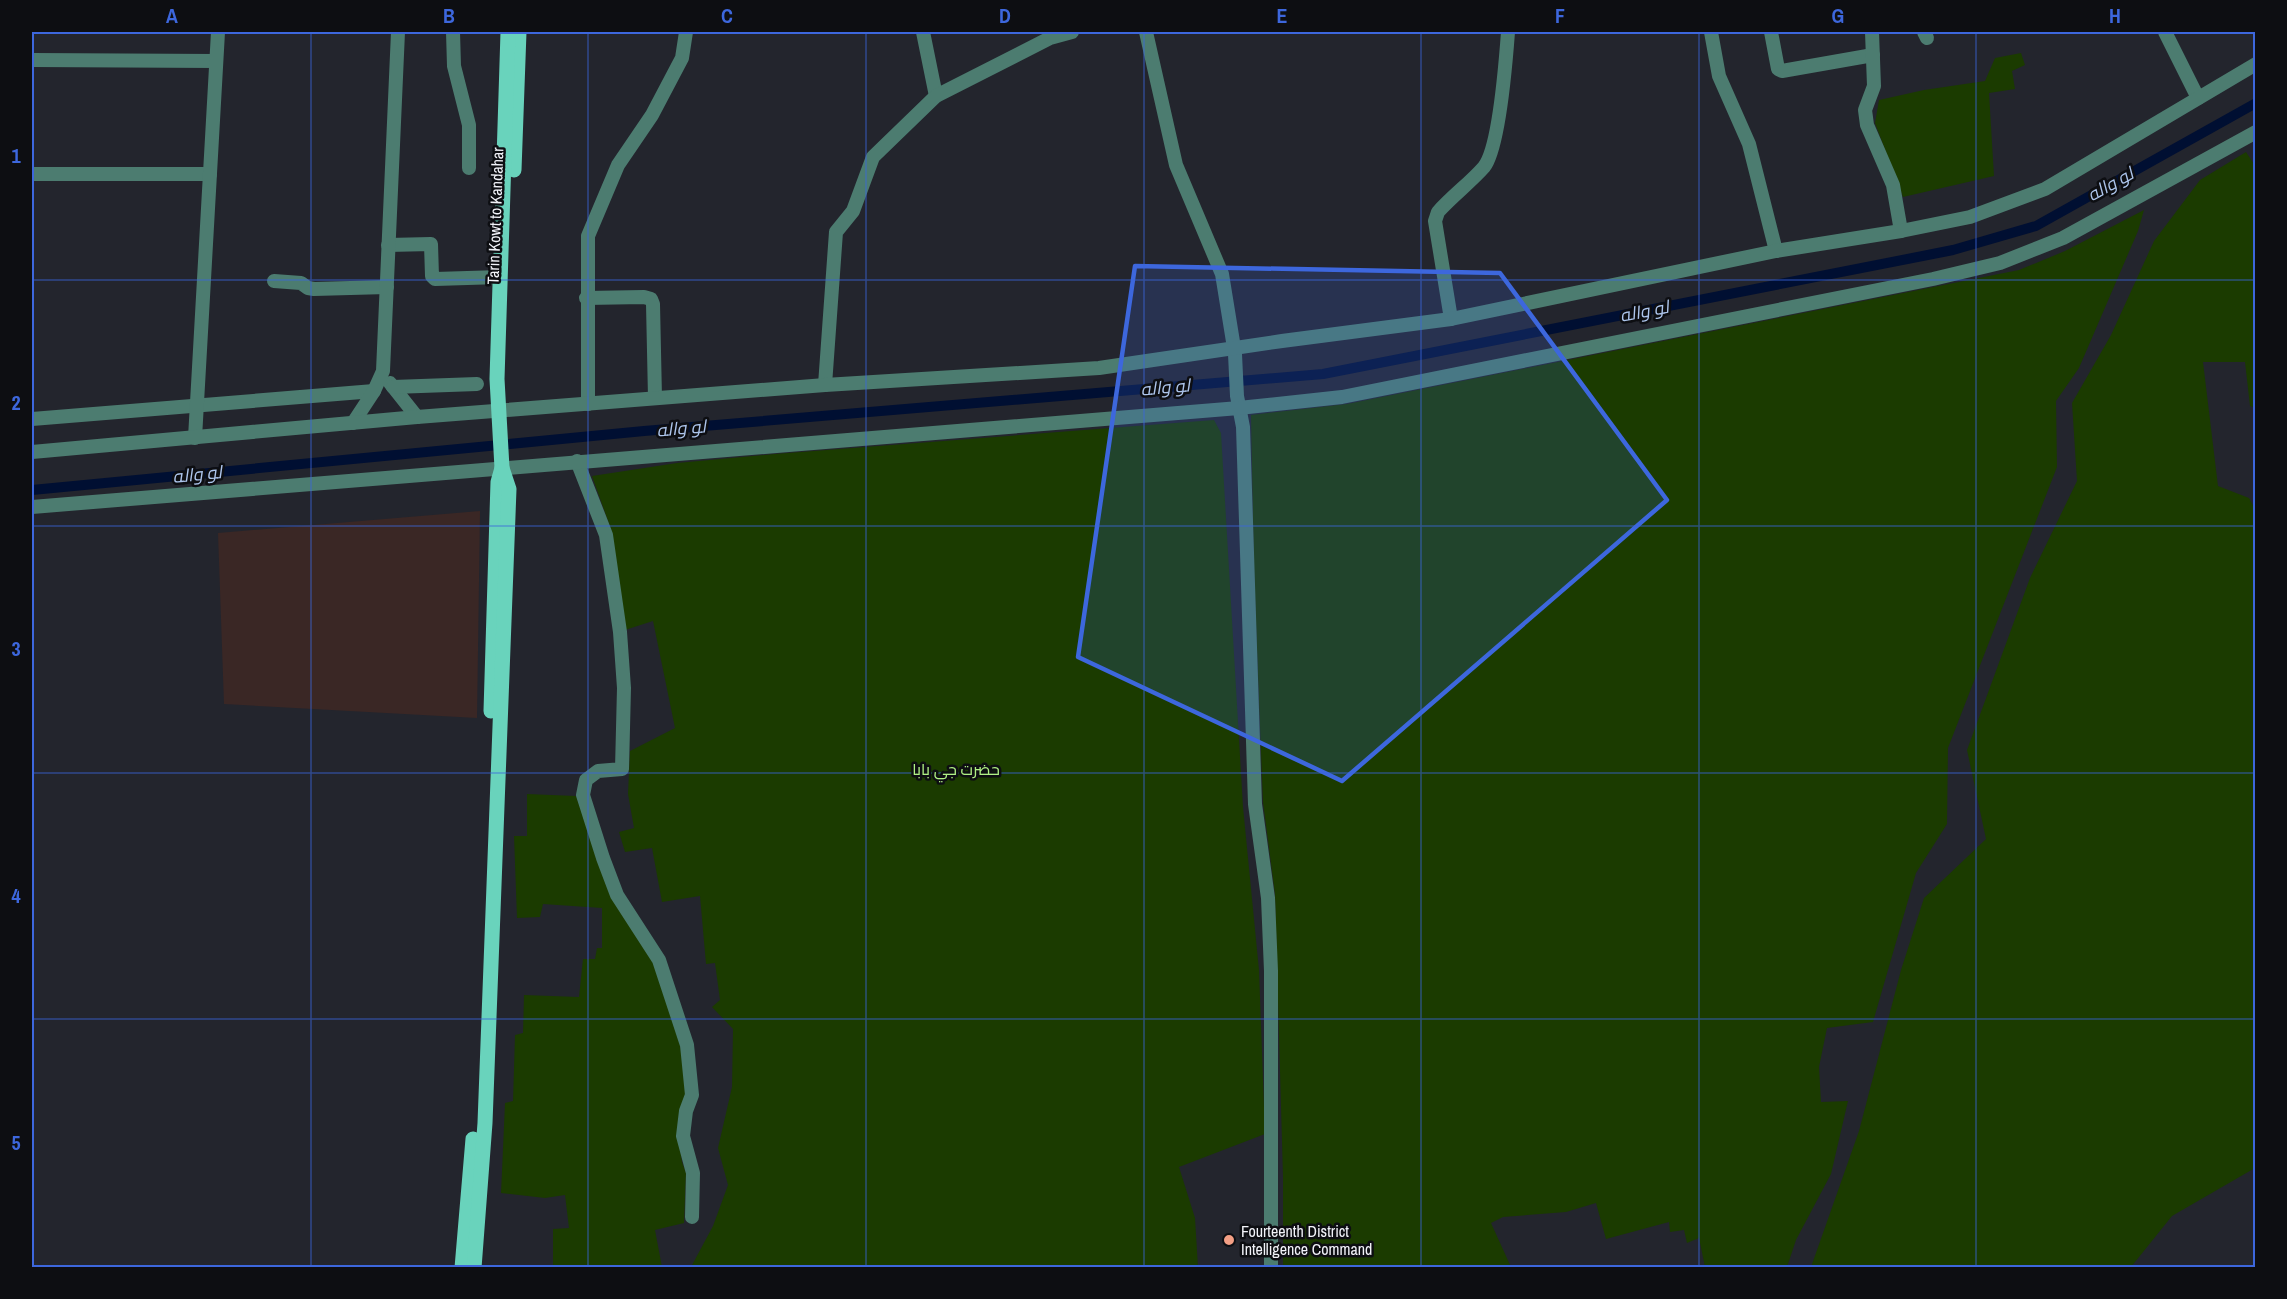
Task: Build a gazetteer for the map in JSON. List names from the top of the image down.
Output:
{
  "streets": {
    "main road": ["Tarin Kowt to Kandahar"]
  },
  "water": ["لو واله"],
  "parks": ["حضرت جي بابا"],
  "places": ["Fourteenth District Intelligence Command"],
  "grid": {
    "columns": [
      "A",
      "B",
      "C",
      "D",
      "E",
      "F",
      "G",
      "H"
    ],
    "rows": [
      "1",
      "2",
      "3",
      "4",
      "5"
    ]
  }
}
